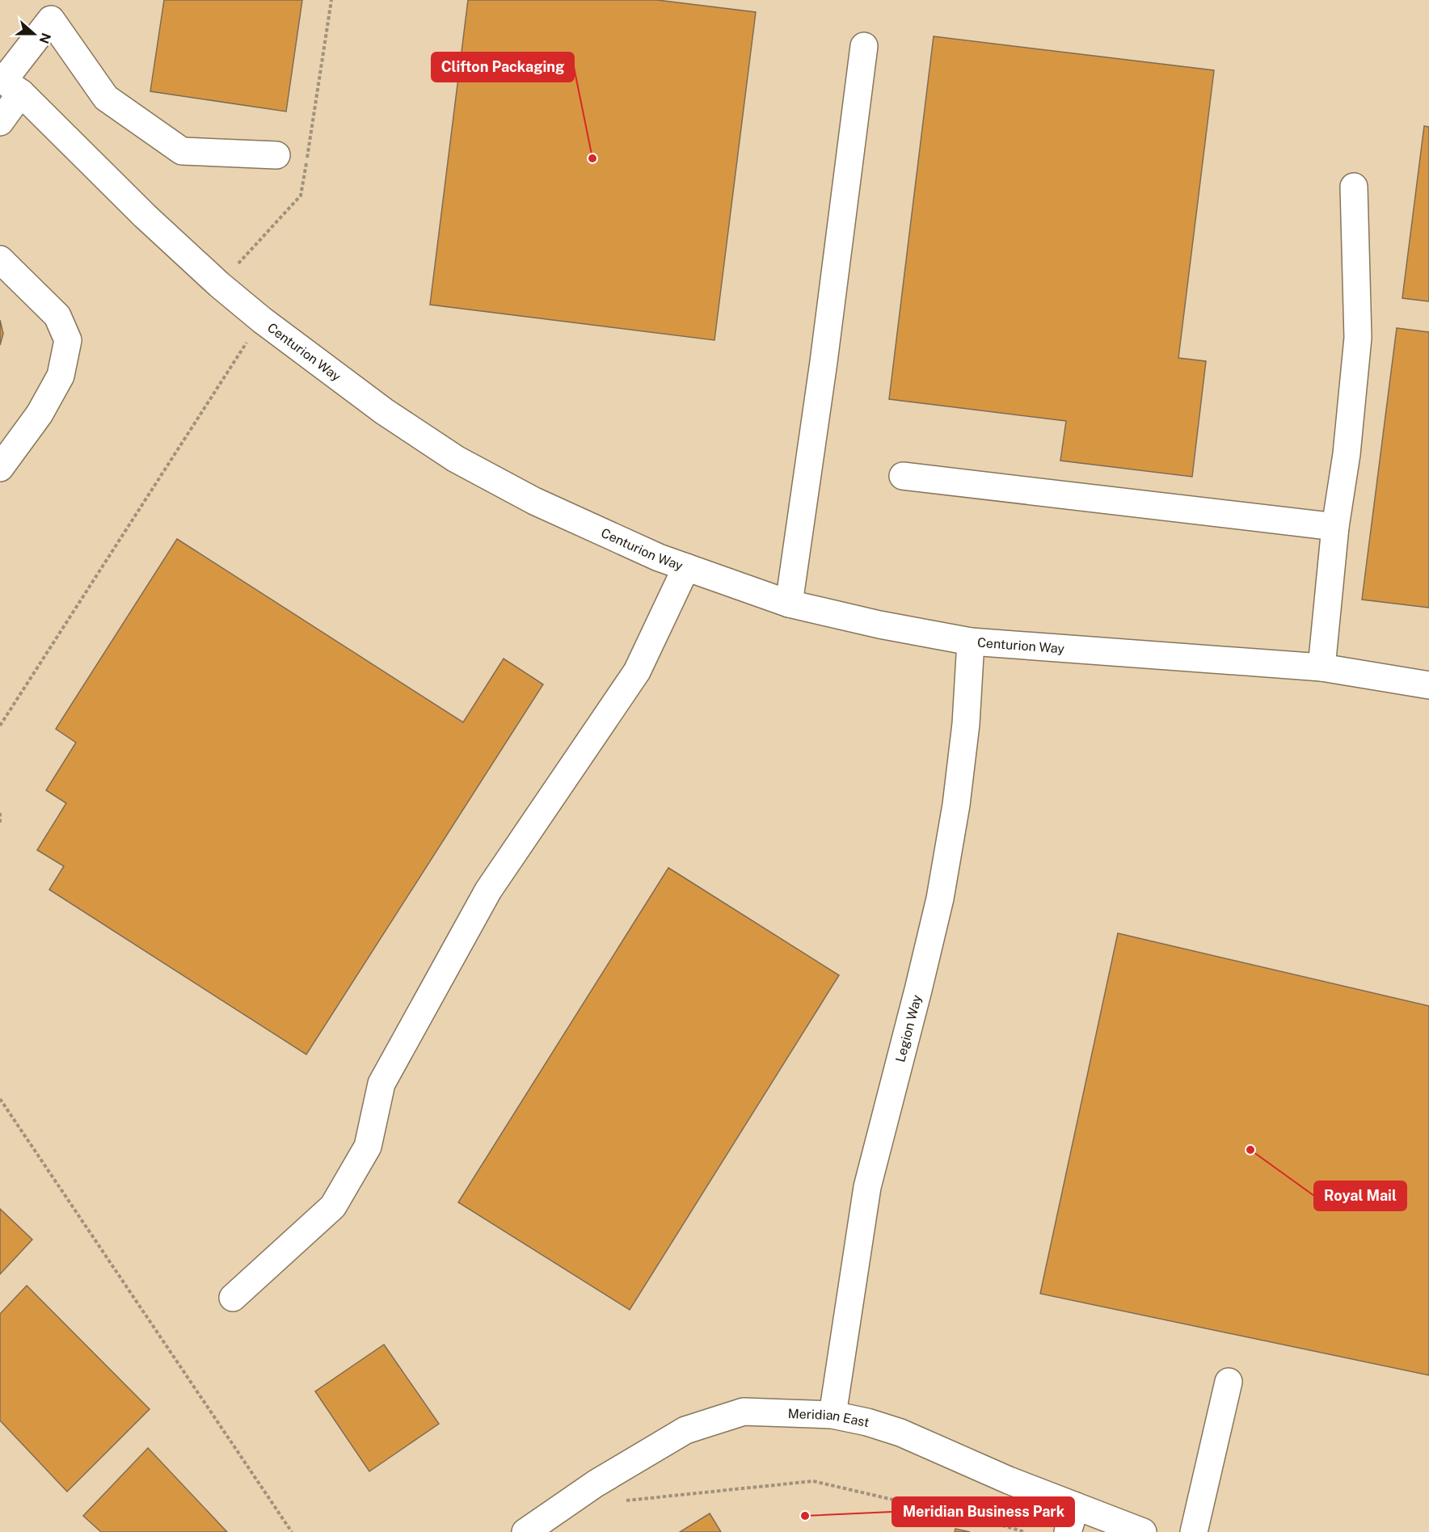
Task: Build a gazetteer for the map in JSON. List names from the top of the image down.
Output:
{
  "streets": {
    "street": ["Centurion Way", "Legion Way", "Meridian East"]
  },
  "crossings": [
    ["Centurion Way", "Legion Way"],
    ["Legion Way", "Meridian East"]
  ],
  "places": ["Clifton Packaging", "Royal Mail", "Meridian Business Park"],
  "north": "right"
}
